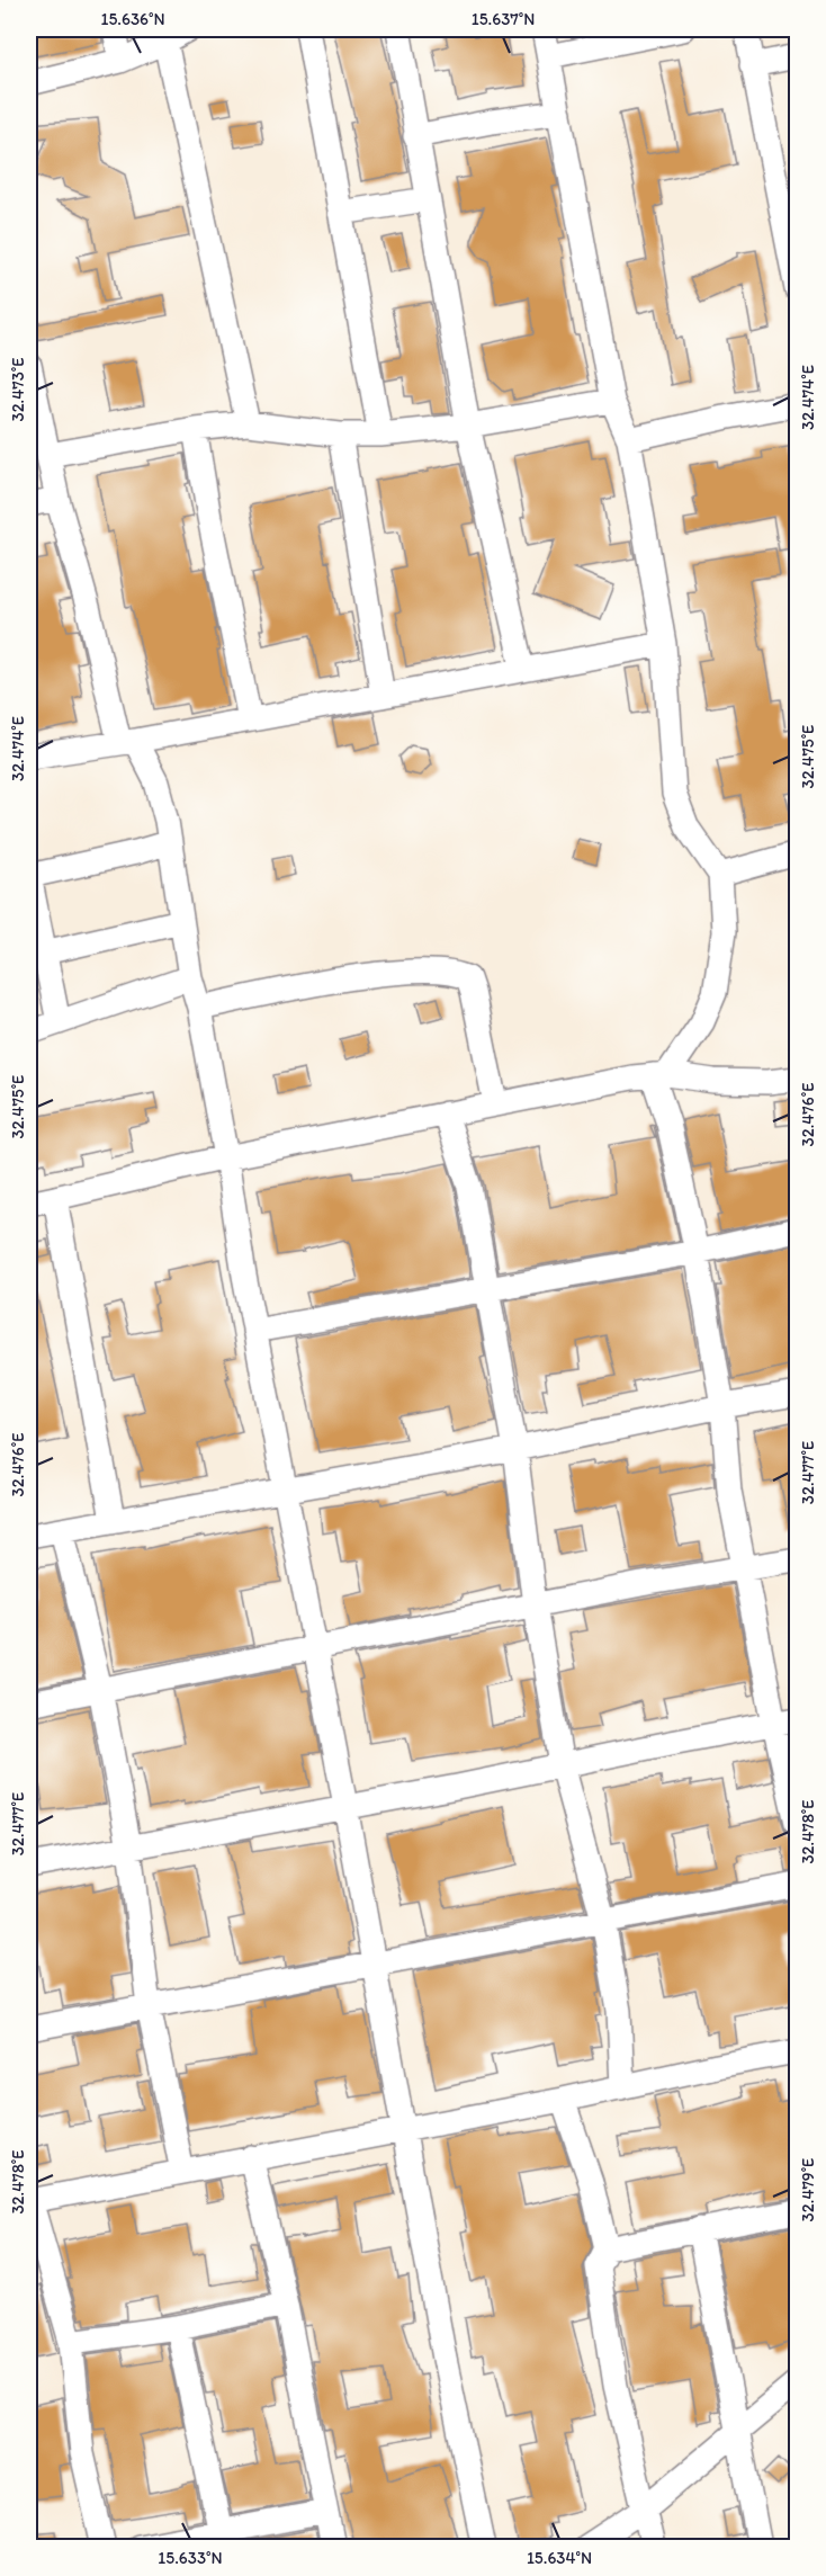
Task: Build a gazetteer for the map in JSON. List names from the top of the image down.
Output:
{
  "coordinates": [
    "15.636°N",
    "15.637°N",
    "32.473°E",
    "32.474°E",
    "32.475°E",
    "32.476°E",
    "32.477°E",
    "32.478°E",
    "32.479°E",
    "15.633°N",
    "15.634°N"
  ]
}
